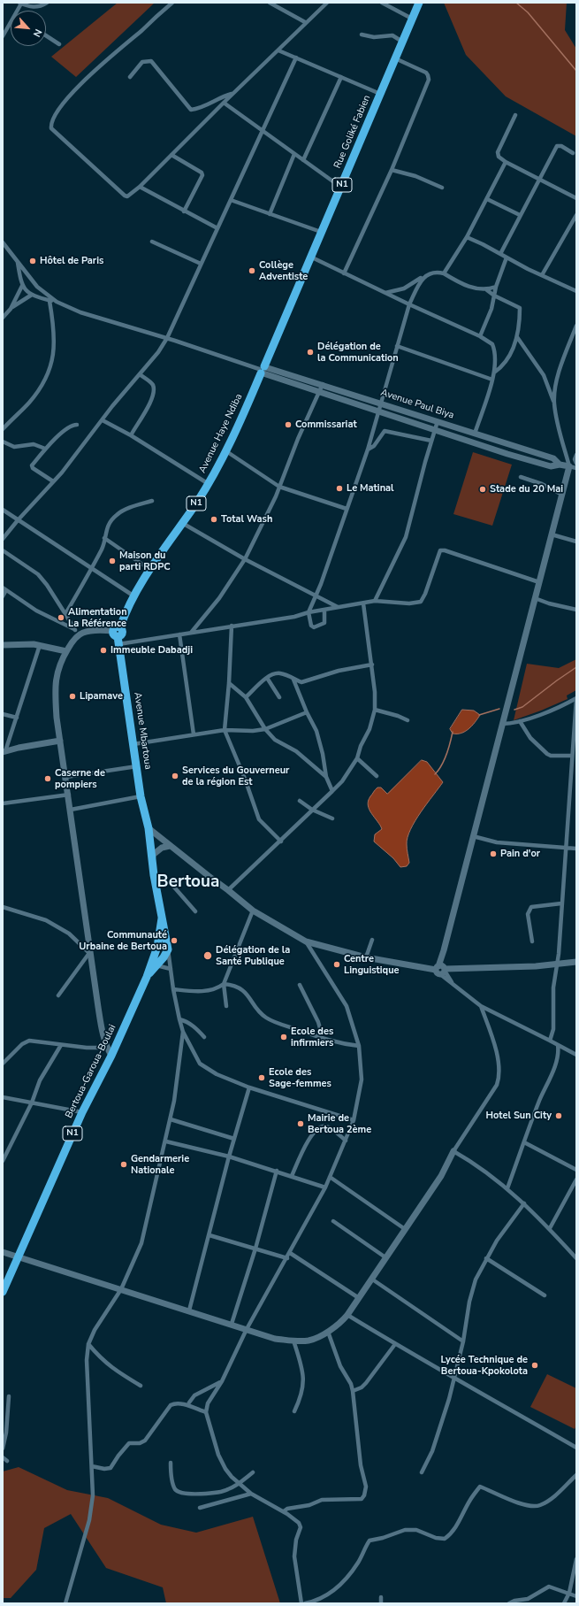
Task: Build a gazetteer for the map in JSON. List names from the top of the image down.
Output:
{
  "streets": {
    "highway": [
      "Rue Goliké Fabien",
      "N1",
      "Avenue Haye Ndiba",
      "Avenue Mbartoua",
      "Bertoua-Garoua-Boulai"
    ],
    "street": ["Avenue Paul Biya"]
  },
  "crossings": [
    ["Rue Goliké Fabien", "Avenue Paul Biya"],
    ["Rue Goliké Fabien", "Avenue Haye Ndiba"],
    ["N1", "Avenue Mbartoua"],
    ["N1", "Bertoua-Garoua-Boulai"],
    ["Avenue Paul Biya", "Avenue Haye Ndiba"],
    ["Avenue Haye Ndiba", "Avenue Mbartoua"]
  ],
  "districts": ["Bertoua"],
  "places": [
    "Hôtel de Paris",
    "Collège Adventiste",
    "Délégation de la Communication",
    "Commissariat",
    "Le Matinal",
    "Stade du 20 Mai",
    "Total Wash",
    "Maison du parti RDPC",
    "Alimentation La Référence",
    "Immeuble Dabadji",
    "Lipamave",
    "Services du Gouverneur de la région Est",
    "Caserne de pompiers",
    "Pain d'or",
    "Communauté Urbaine de Bertoua",
    "Délégation de la Santé Publique",
    "Centre Linguistique",
    "Ecole des infirmiers",
    "Ecole des Sage-femmes",
    "Hotel Sun City",
    "Mairie de Bertoua 2ème",
    "Gendarmerie Nationale",
    "Lycée Technique de Bertoua-Kpokolota"
  ],
  "north": "bottom right"
}
